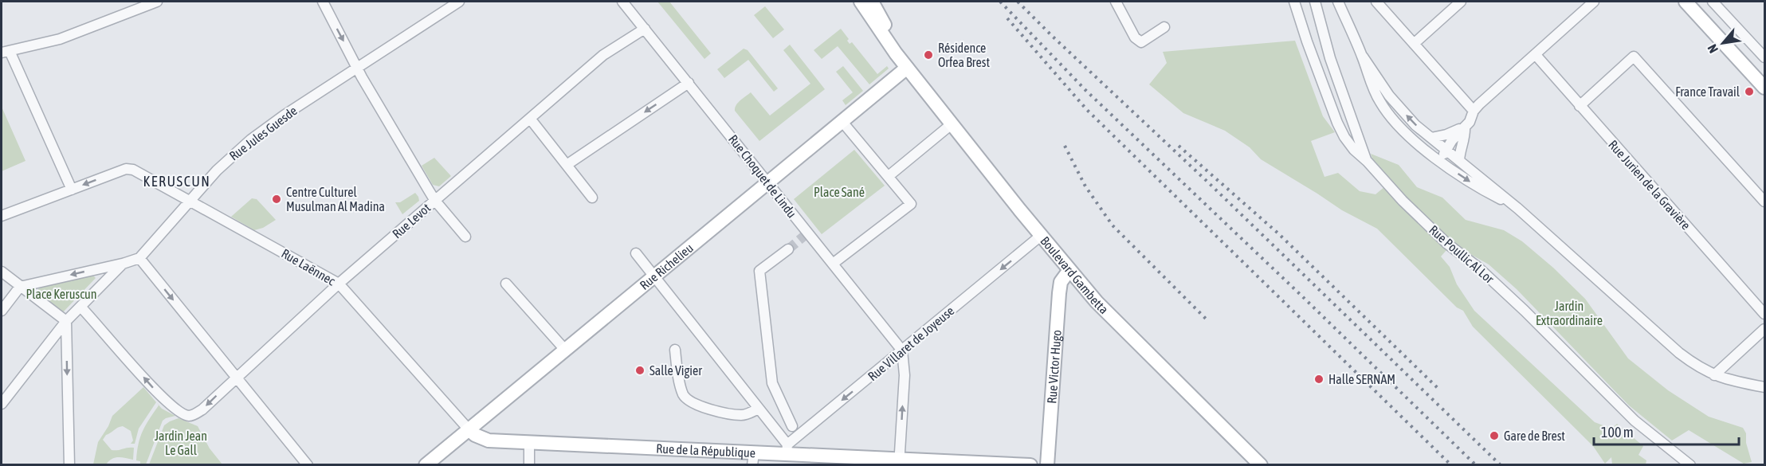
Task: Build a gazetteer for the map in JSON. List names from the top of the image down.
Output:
{
  "streets": {
    "street": [
      "Rue Jules Guesde",
      "Rue Choquet de Lindu",
      "Rue Jurien de la Gravière",
      "Rue Levot",
      "Rue Poullic Al Lor",
      "Rue Laënnec",
      "Rue Richelieu",
      "Boulevard Gambetta",
      "Rue Villaret de Joyeuse",
      "Rue Victor Hugo",
      "Rue de la République"
    ]
  },
  "crossings": [
    ["Rue Jules Guesde", "Rue Laënnec"],
    ["Rue Choquet de Lindu", "Rue Levot"],
    ["Rue Choquet de Lindu", "Rue Richelieu"],
    ["Rue Choquet de Lindu", "Rue Villaret de Joyeuse"],
    ["Rue Levot", "Rue Laënnec"],
    ["Rue Laënnec", "Rue Richelieu"],
    ["Rue Laënnec", "Rue de la République"],
    ["Rue Richelieu", "Boulevard Gambetta"],
    ["Rue Richelieu", "Rue de la République"],
    ["Boulevard Gambetta", "Rue Villaret de Joyeuse"],
    ["Boulevard Gambetta", "Rue Victor Hugo"],
    ["Rue Villaret de Joyeuse", "Rue de la République"]
  ],
  "one_way": ["Rue Villaret de Joyeuse"],
  "districts": ["KERUSCUN"],
  "parks": [
    "Place Sané",
    "Place Keruscun",
    "Jardin Extraordinaire",
    "Jardin Jean Le Gall"
  ],
  "places": [
    "Résidence Orfea Brest",
    "France Travail",
    "Centre Culturel Musulman Al Madina",
    "Salle Vigier",
    "Halle SERNAM",
    "Gare de Brest"
  ],
  "scale_bar": "100 m",
  "north": "bottom left"
}
